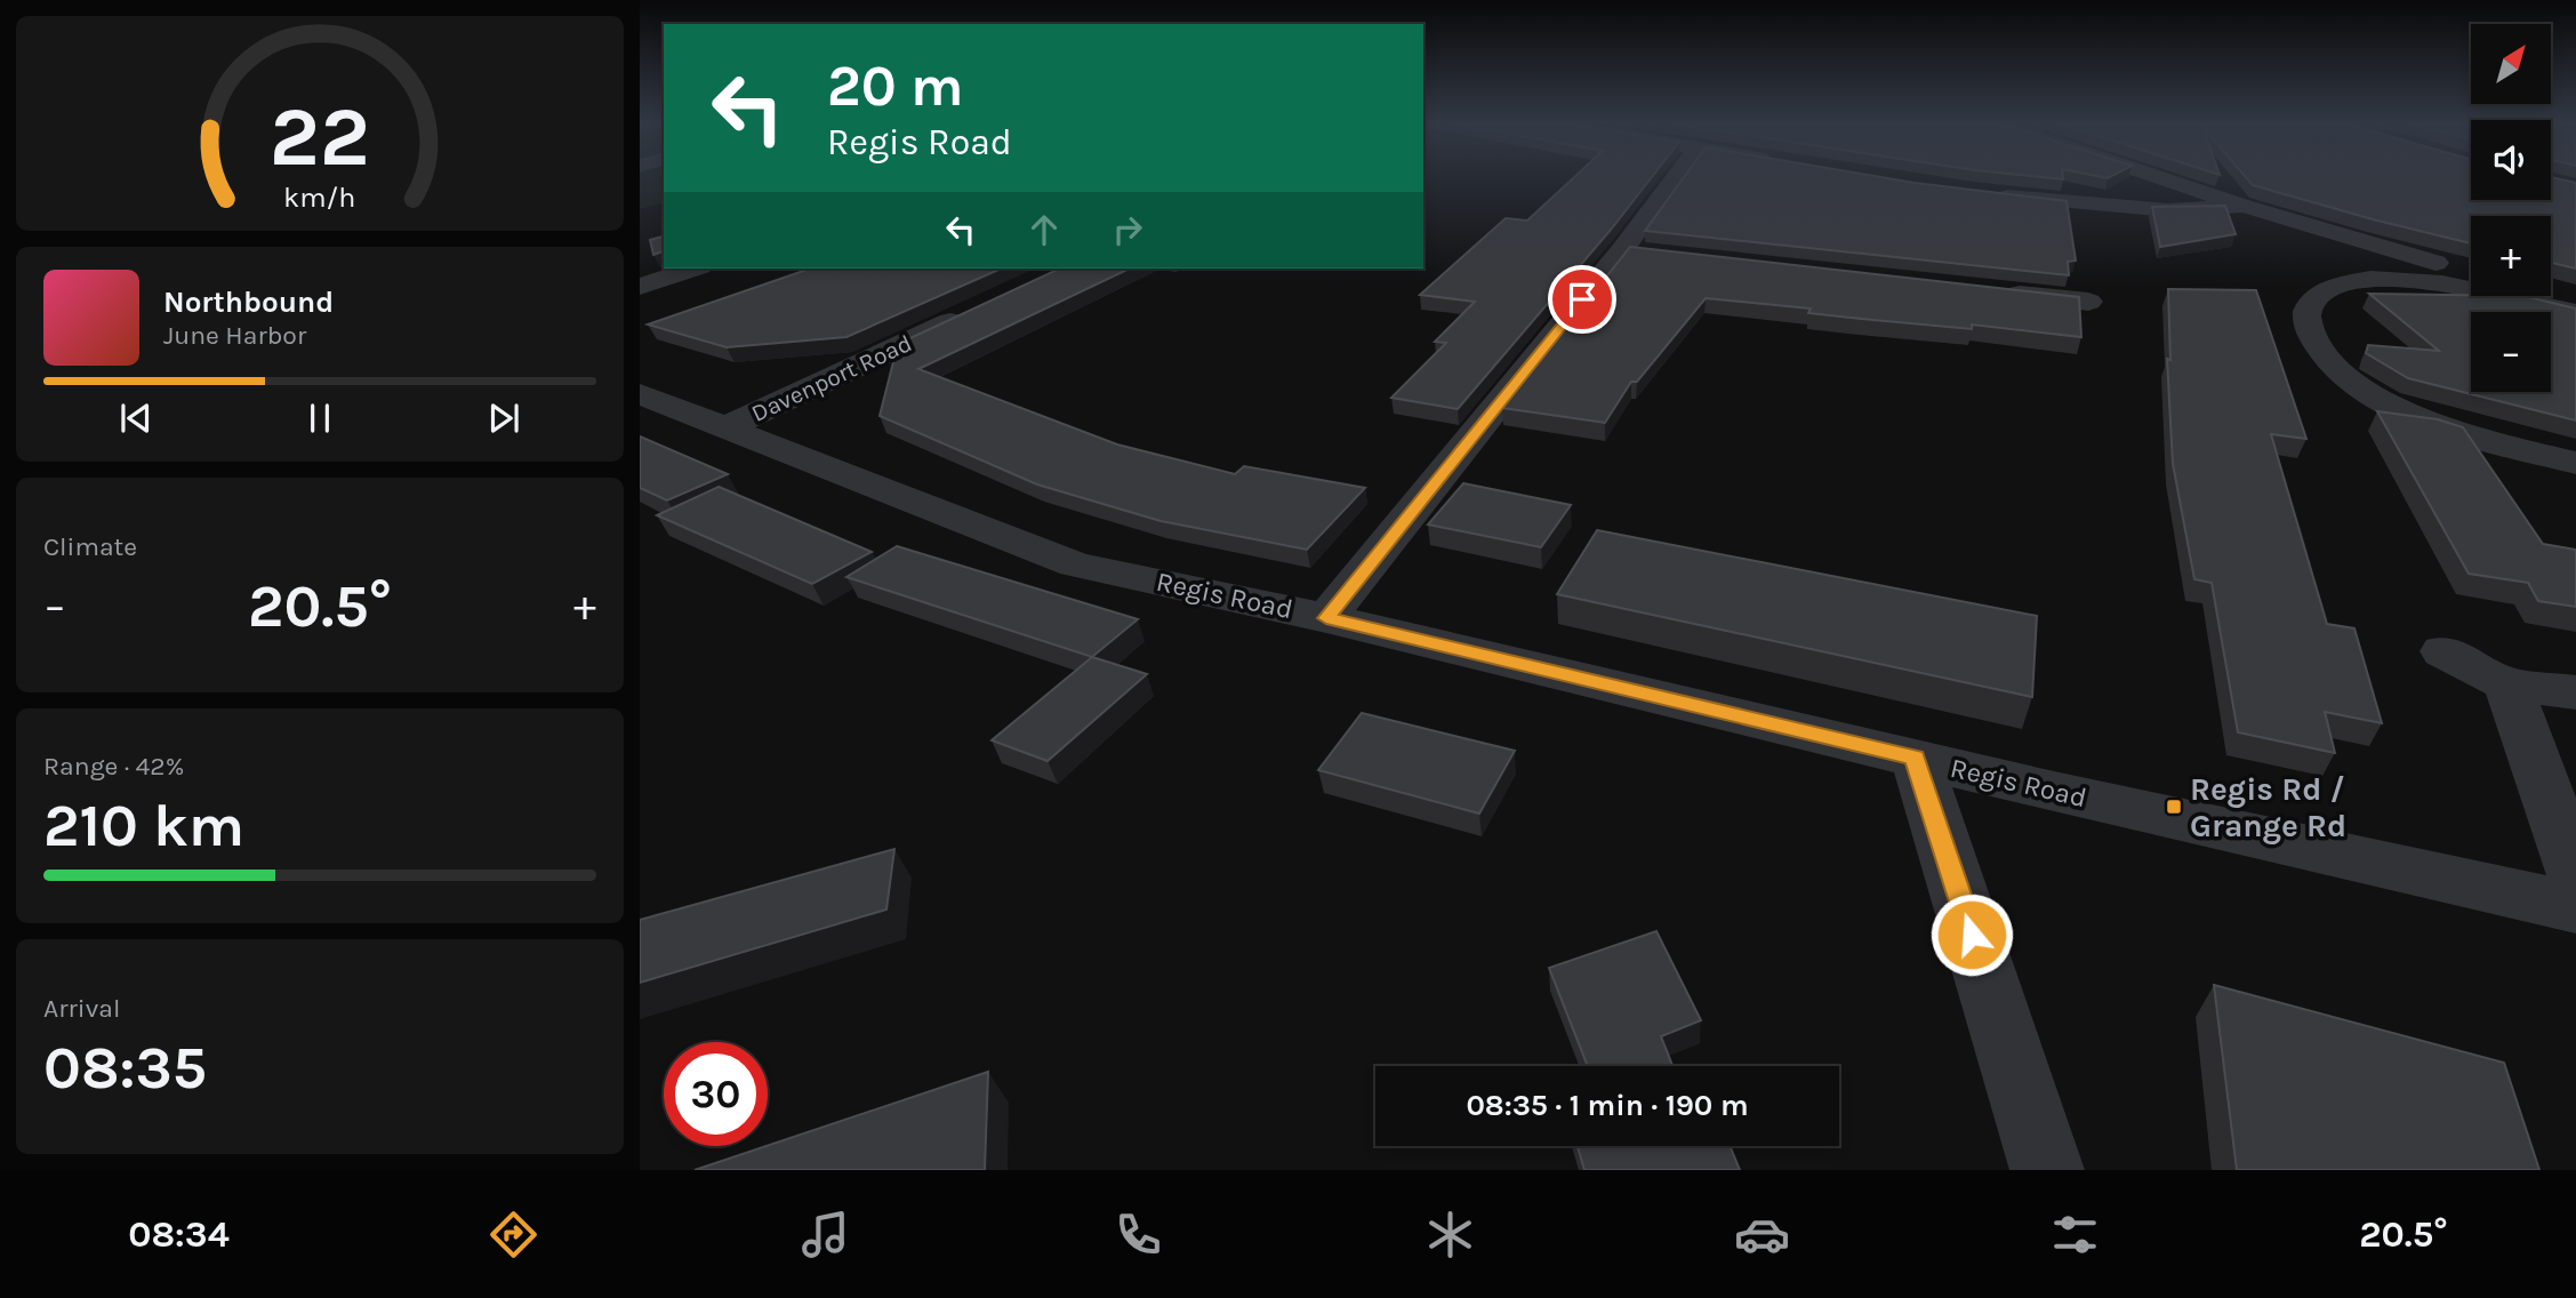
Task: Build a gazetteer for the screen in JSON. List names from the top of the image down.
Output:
{
  "streets": {
    "street": ["Davenport Road", "Regis Road"]
  },
  "crossings": [
    ["Davenport Road", "Regis Road"]
  ],
  "places": {
    "transit": ["Regis Rd / Grange Rd"]
  },
  "north": "top right",
  "page": {
    "map_buttons": ["+", "−"],
    "turn": ["20 m", "Regis Road"],
    "song": ["Northbound", "June Harbor"],
    "tile": [
      "Climate",
      ["Range · 42%", "210 km"],
      ["Arrival", "08:35"]
    ],
    "heat": ["−", "20.5°", "+"],
    "limit": "30",
    "trip": "08:35 · 1 min · 190 m",
    "tabs": ["08:34", "20.5°"],
    "gauge": ["22", "km/h"]
  }
}
